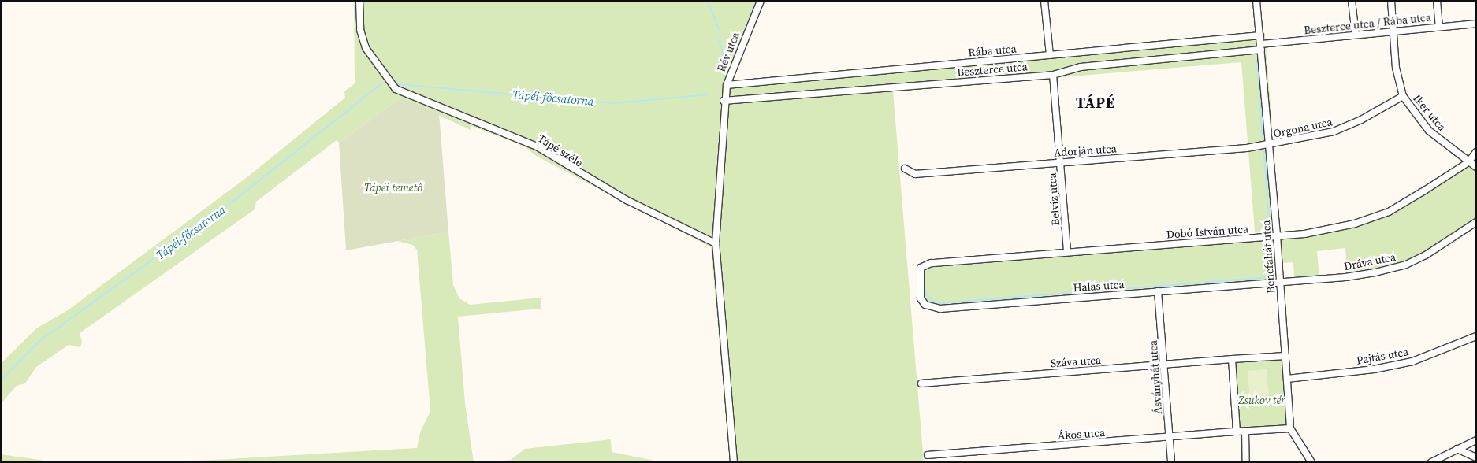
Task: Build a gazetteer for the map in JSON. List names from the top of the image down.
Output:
{
  "streets": {
    "street": [
      "Beszterce utca / Rába utca",
      "Rába utca",
      "Rév utca",
      "Beszterce utca",
      "Iker utca",
      "Orgona utca",
      "Tápé széle",
      "Adorján utca",
      "Belvíz utca",
      "Dobó István utca",
      "Bencfahát utca",
      "Dráva utca",
      "Halas utca",
      "Pajtás utca",
      "Száva utca",
      "Ásványhát utca",
      "Ákos utca"
    ]
  },
  "crossings": [
    ["Beszterce utca / Rába utca", "Beszterce utca"],
    ["Beszterce utca / Rába utca", "Iker utca"],
    ["Beszterce utca / Rába utca", "Bencfahát utca"],
    ["Rába utca", "Rév utca"],
    ["Rába utca", "Bencfahát utca"],
    ["Rév utca", "Beszterce utca"],
    ["Rév utca", "Tápé széle"],
    ["Beszterce utca", "Belvíz utca"],
    ["Beszterce utca", "Bencfahát utca"],
    ["Iker utca", "Orgona utca"],
    ["Iker utca", "Dobó István utca"],
    ["Orgona utca", "Adorján utca"],
    ["Orgona utca", "Bencfahát utca"],
    ["Adorján utca", "Belvíz utca"],
    ["Adorján utca", "Bencfahát utca"],
    ["Belvíz utca", "Dobó István utca"],
    ["Dobó István utca", "Bencfahát utca"],
    ["Dobó István utca", "Halas utca"],
    ["Bencfahát utca", "Dráva utca"],
    ["Bencfahát utca", "Halas utca"],
    ["Bencfahát utca", "Pajtás utca"],
    ["Dráva utca", "Halas utca"],
    ["Halas utca", "Ásványhát utca"],
    ["Száva utca", "Ásványhát utca"],
    ["Ásványhát utca", "Ákos utca"]
  ],
  "districts": ["TÁPÉ"],
  "water": ["Tápéi-főcsatorna"],
  "parks": ["Tápéi temető", "Zsukov tér"]
}
